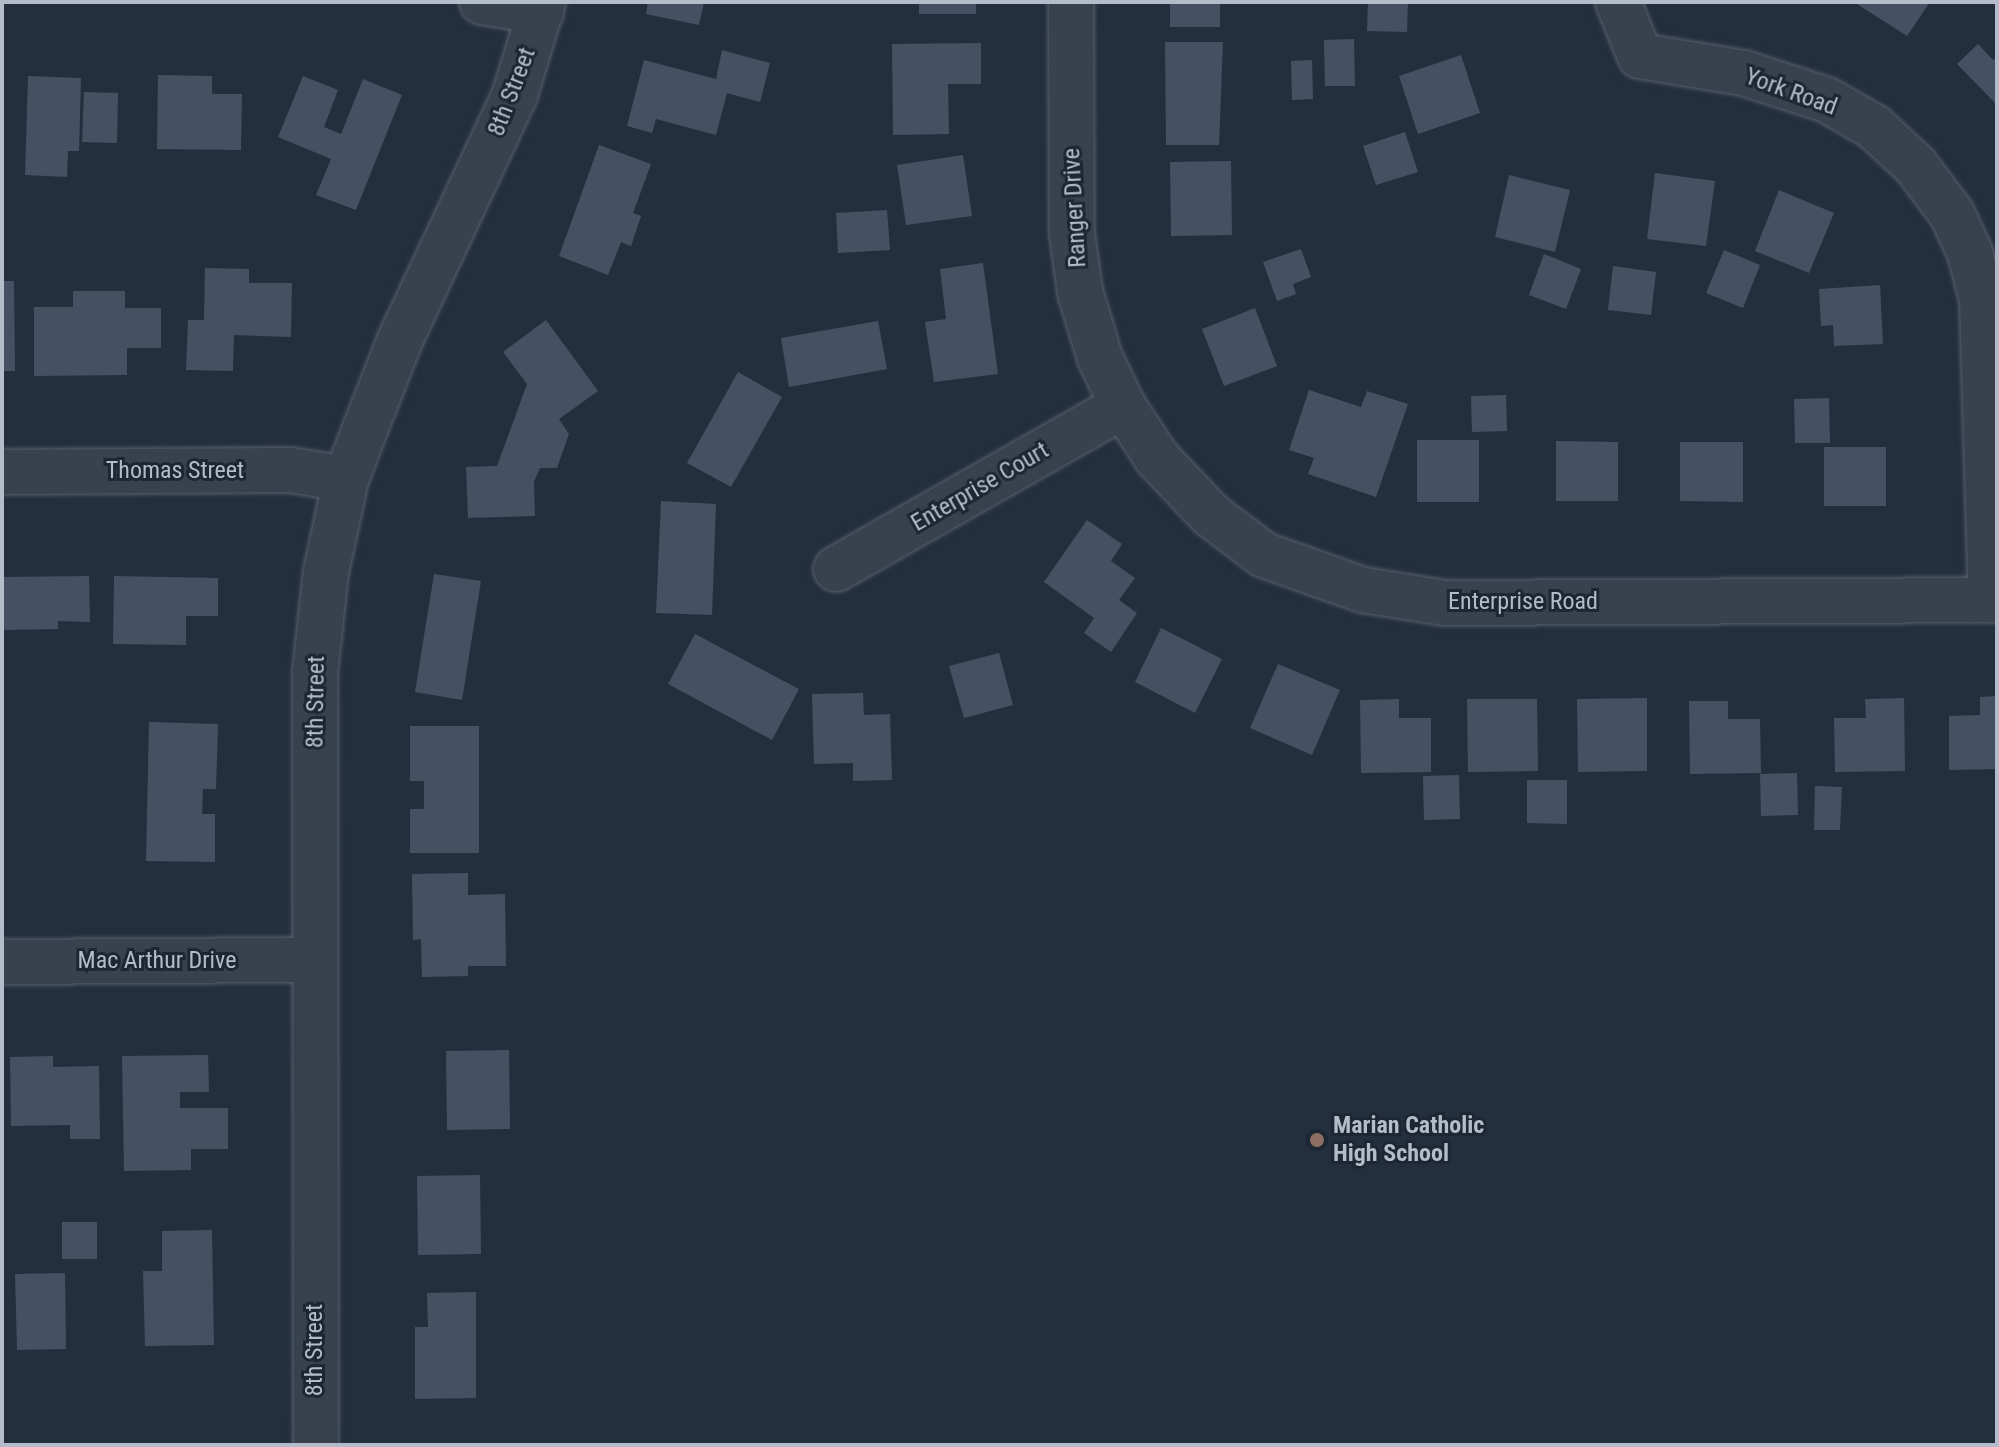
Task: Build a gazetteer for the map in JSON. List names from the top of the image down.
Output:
{
  "streets": {
    "street": [
      "8th Street",
      "York Road",
      "Ranger Drive",
      "Thomas Street",
      "Enterprise Court",
      "Enterprise Road",
      "Mac Arthur Drive"
    ]
  },
  "crossings": [
    ["8th Street", "Thomas Street"],
    ["8th Street", "Mac Arthur Drive"],
    ["York Road", "Enterprise Road"],
    ["Ranger Drive", "Enterprise Court"],
    ["Ranger Drive", "Enterprise Road"],
    ["Enterprise Court", "Enterprise Road"]
  ],
  "places": ["Marian Catholic High School"]
}
